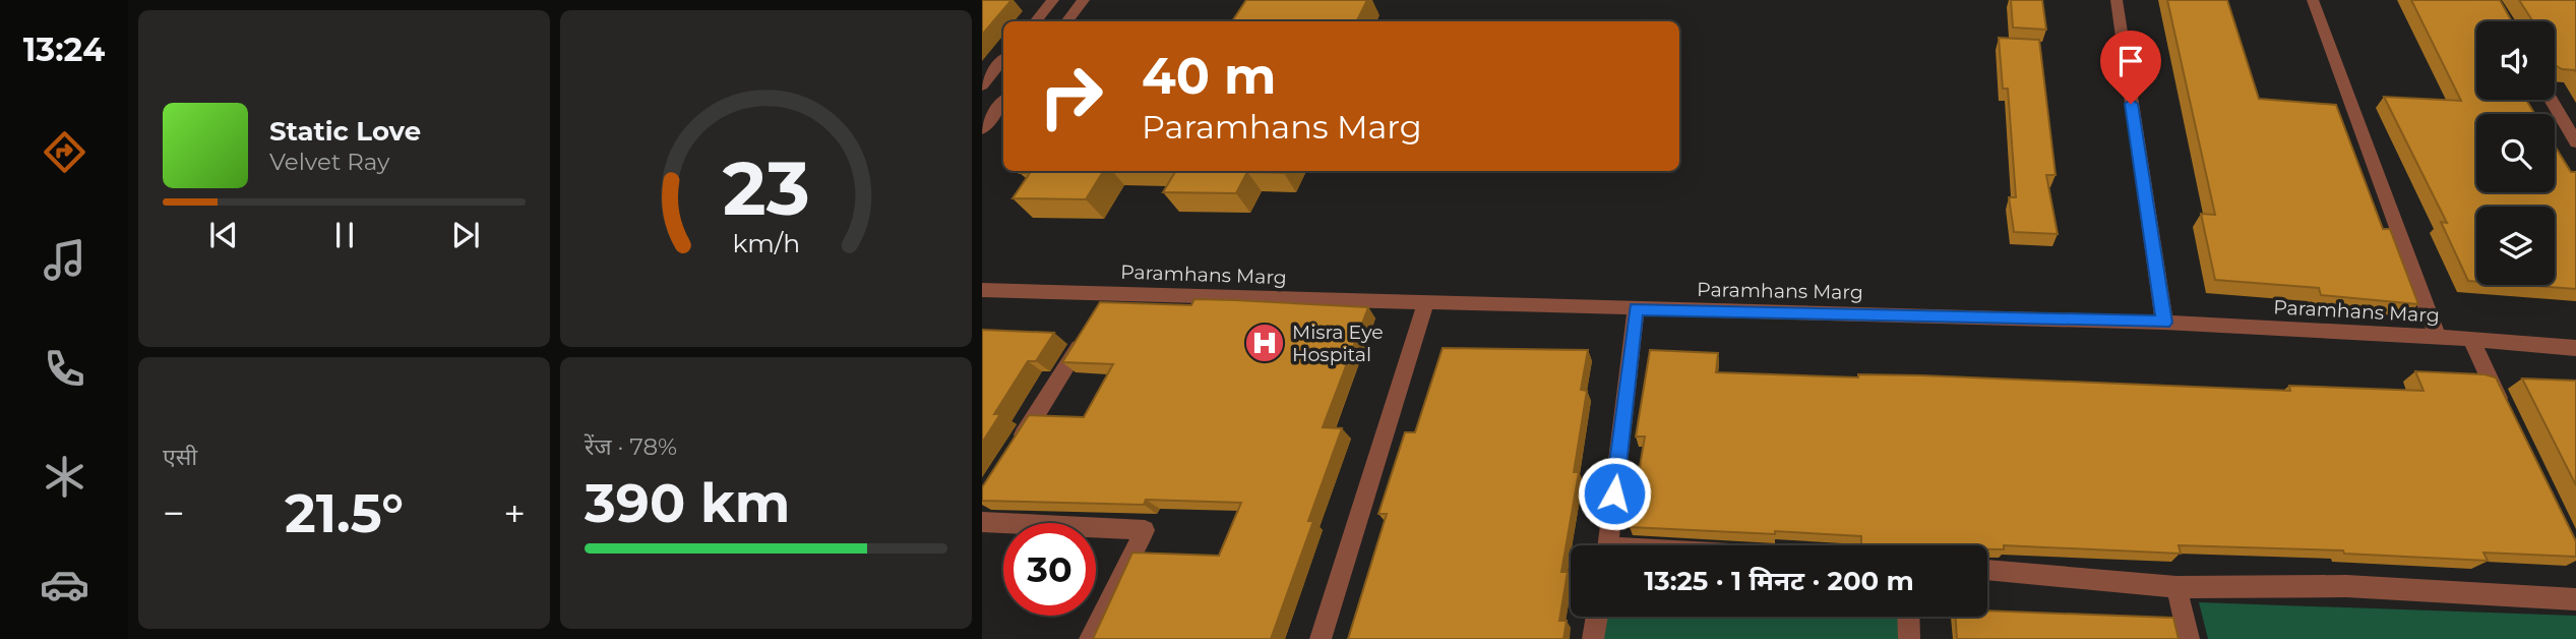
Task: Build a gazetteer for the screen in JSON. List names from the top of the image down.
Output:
{
  "streets": {
    "street": ["Paramhans Marg"]
  },
  "places": {
    "hospital": ["Misra Eye Hospital"]
  },
  "page": {
    "tabs": "13:24",
    "turn": ["40 m", "Paramhans Marg"],
    "song": ["Static Love", "Velvet Ray"],
    "tile": [
      "एसी",
      ["रेंज · 78%", "390 km"]
    ],
    "heat": ["−", "21.5°", "+"],
    "limit": "30",
    "trip": "13:25 · 1 मिनट · 200 m",
    "gauge": ["23", "km/h"]
  }
}
